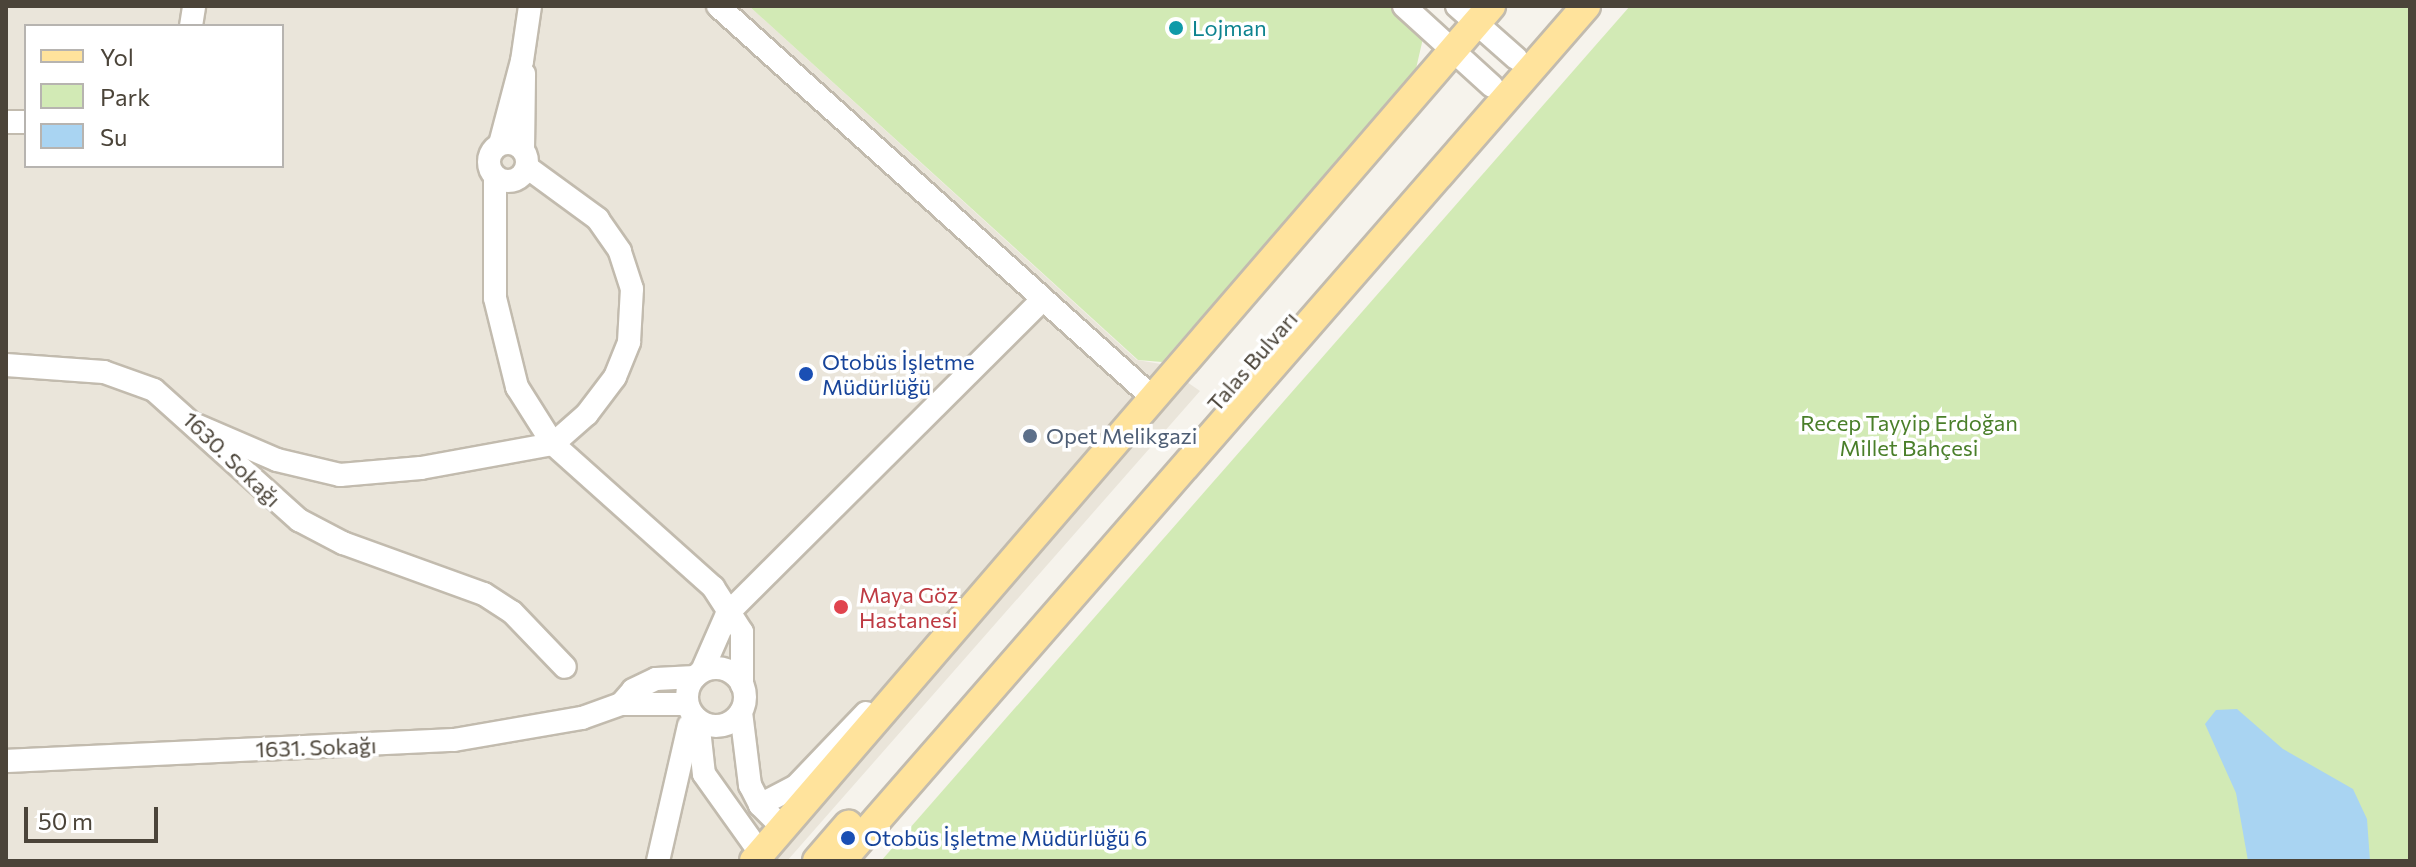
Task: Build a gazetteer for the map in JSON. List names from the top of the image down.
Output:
{
  "streets": {
    "main road": ["Talas Bulvarı"],
    "street": ["1630. Sokağı", "1631. Sokağı"]
  },
  "parks": ["Recep Tayyip Erdoğan Millet Bahçesi"],
  "places": [
    "Lojman",
    "Otobüs İşletme Müdürlüğü",
    "Opet Melikgazi",
    "Maya Göz Hastanesi",
    "Otobüs İşletme Müdürlüğü 6"
  ],
  "legend": ["Yol", "Park", "Su"],
  "scale_bar": "50 m"
}
